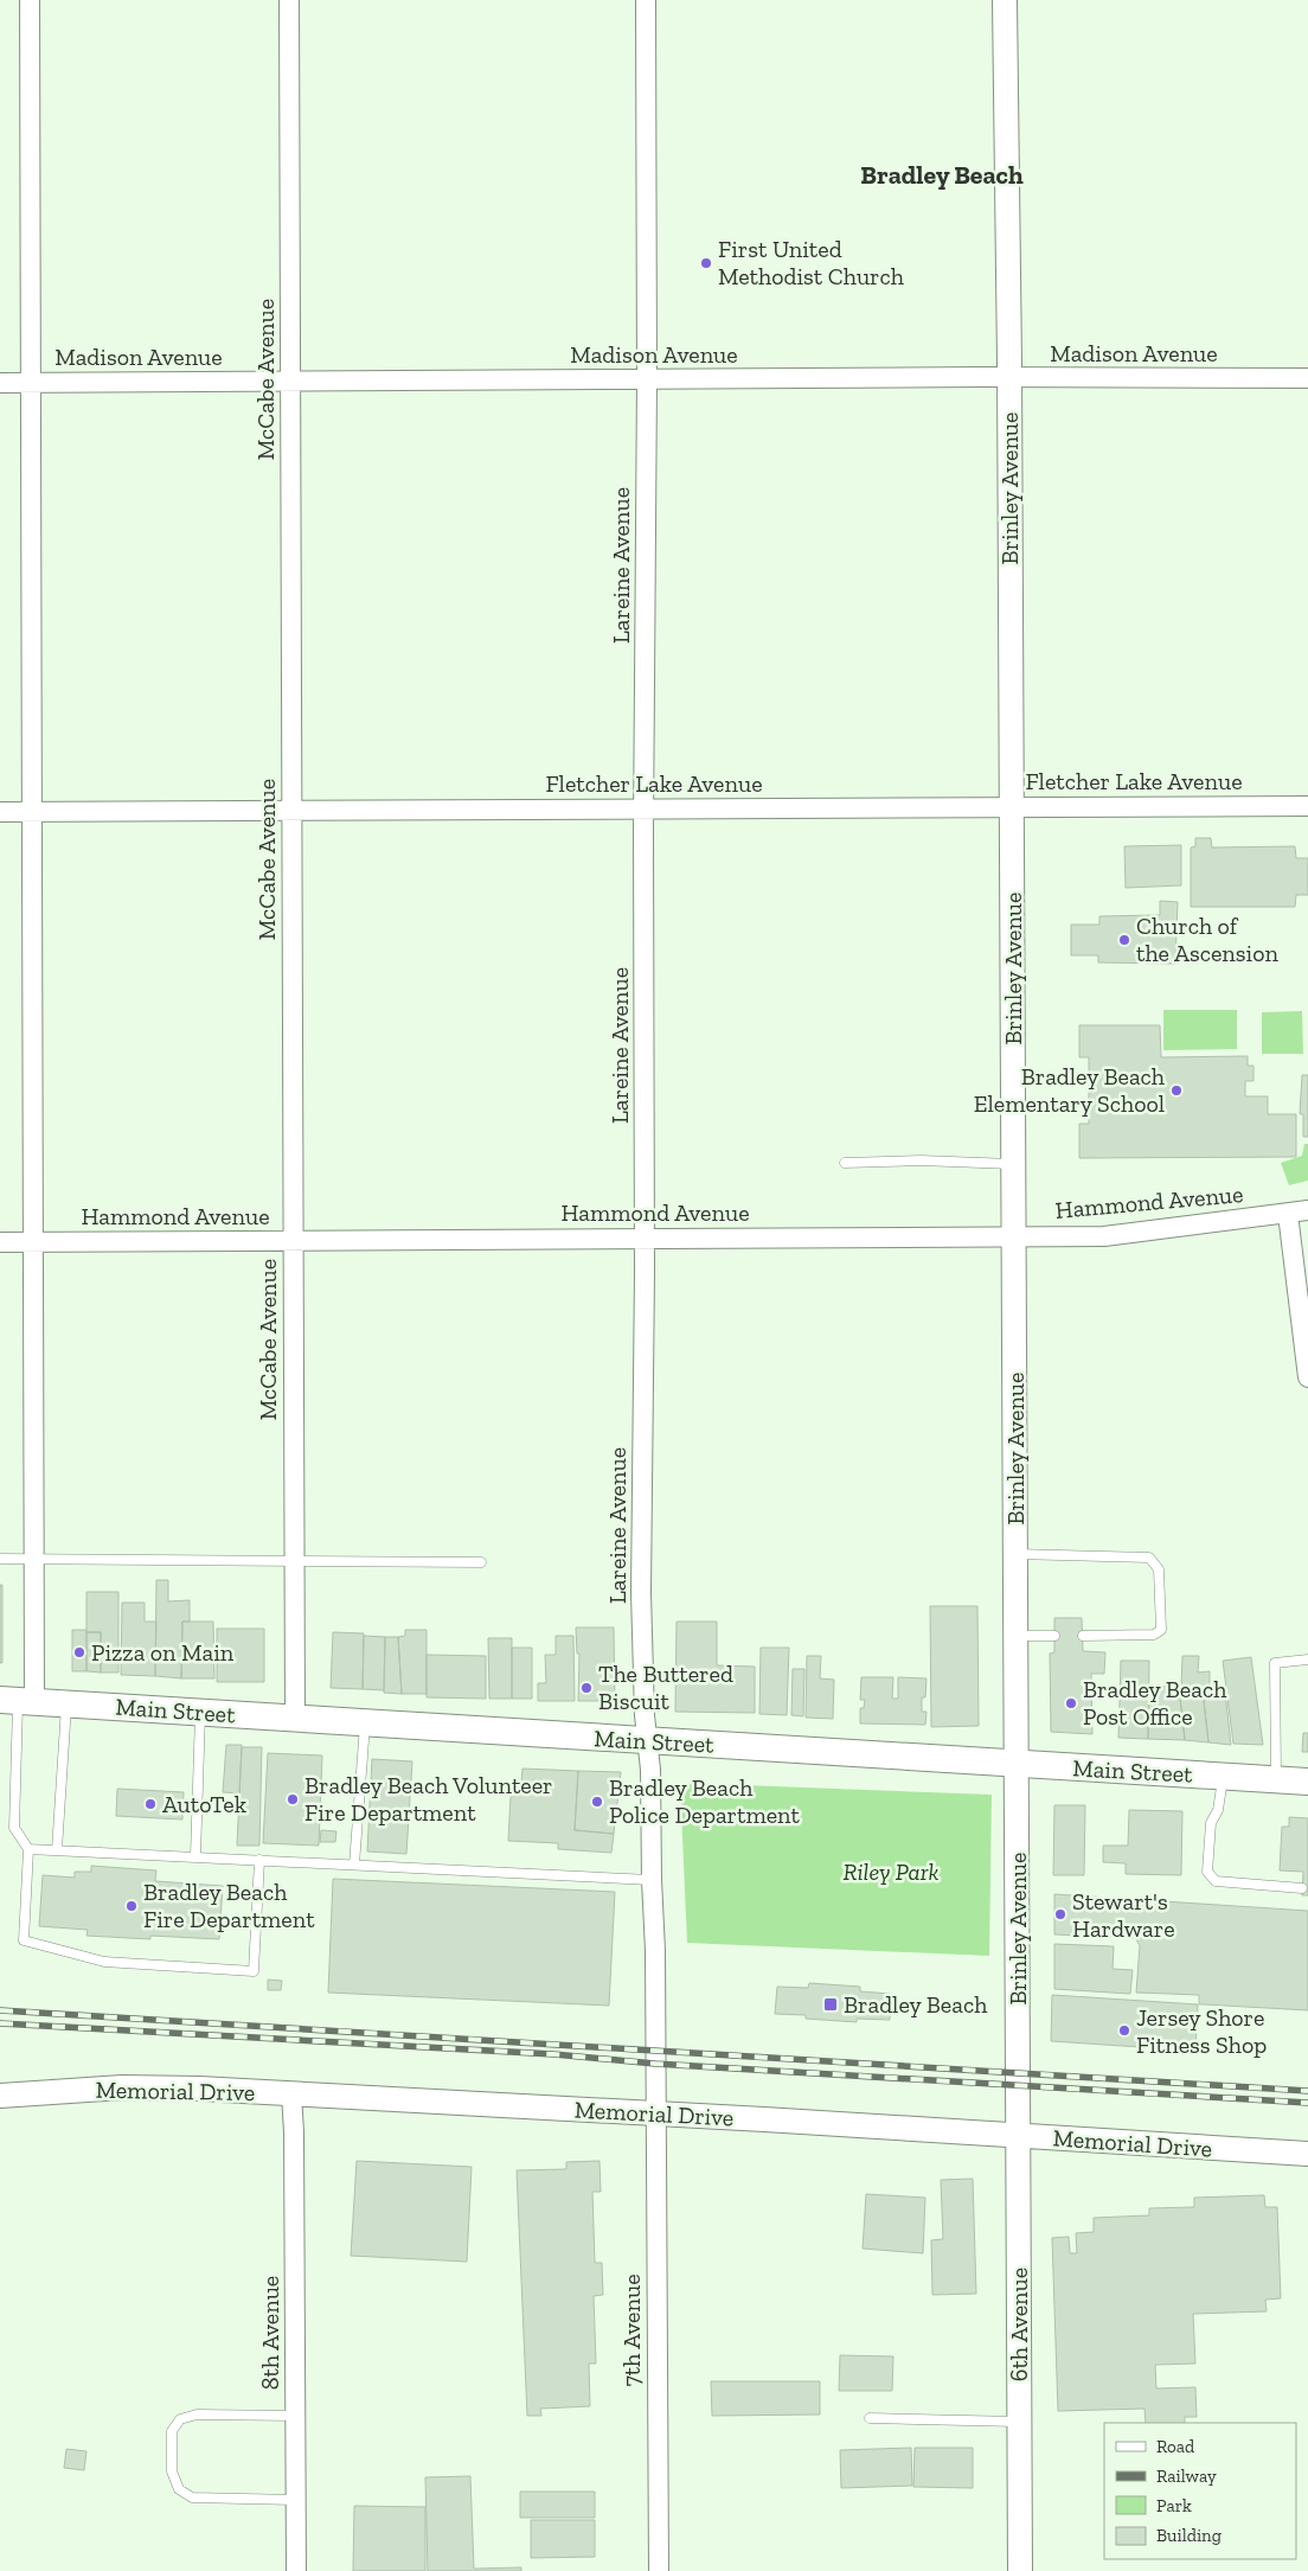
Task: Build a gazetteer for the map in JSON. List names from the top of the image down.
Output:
{
  "streets": {
    "main road": ["Main Street"],
    "street": [
      "Madison Avenue",
      "McCabe Avenue",
      "Brinley Avenue",
      "Lareine Avenue",
      "Fletcher Lake Avenue",
      "Hammond Avenue",
      "Memorial Drive",
      "6th Avenue",
      "7th Avenue",
      "8th Avenue"
    ]
  },
  "crossings": [
    ["Madison Avenue", "McCabe Avenue"],
    ["Madison Avenue", "Brinley Avenue"],
    ["Madison Avenue", "Lareine Avenue"],
    ["McCabe Avenue", "Fletcher Lake Avenue"],
    ["McCabe Avenue", "Hammond Avenue"],
    ["McCabe Avenue", "Main Street"],
    ["Brinley Avenue", "Fletcher Lake Avenue"],
    ["Brinley Avenue", "Hammond Avenue"],
    ["Brinley Avenue", "Main Street"],
    ["Brinley Avenue", "6th Avenue"],
    ["Lareine Avenue", "Fletcher Lake Avenue"],
    ["Lareine Avenue", "Hammond Avenue"],
    ["Lareine Avenue", "Main Street"],
    ["Lareine Avenue", "7th Avenue"],
    ["Memorial Drive", "6th Avenue"],
    ["Memorial Drive", "7th Avenue"],
    ["Memorial Drive", "8th Avenue"]
  ],
  "districts": ["Bradley Beach"],
  "parks": ["Riley Park"],
  "places": {
    "other": [
      "First United Methodist Church",
      "Church of the Ascension",
      "Bradley Beach Elementary School",
      "Pizza on Main",
      "The Buttered Biscuit",
      "Bradley Beach Post Office",
      "Bradley Beach Volunteer Fire Department",
      "Bradley Beach Police Department",
      "AutoTek",
      "Bradley Beach Fire Department",
      "Stewart's Hardware",
      "Jersey Shore Fitness Shop"
    ],
    "transit": ["Bradley Beach"]
  },
  "legend": [
    "Road",
    "Railway",
    "Park",
    "Building"
  ]
}
